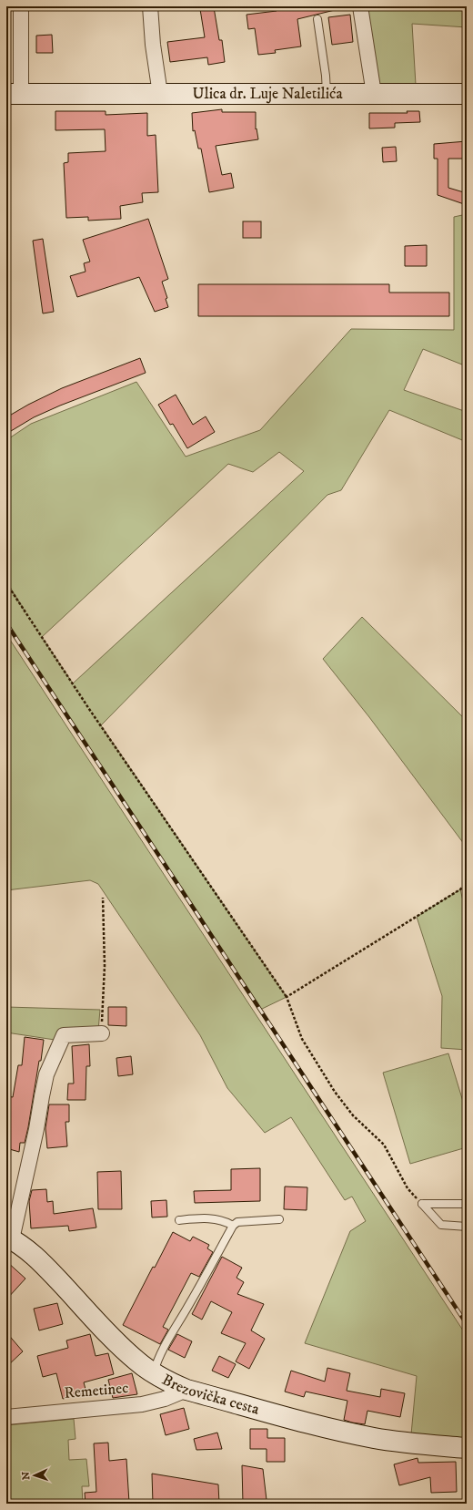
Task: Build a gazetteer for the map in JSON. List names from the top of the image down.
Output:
{
  "streets": {
    "main road": ["Ulica dr. Luje Naletilića", "Brezovička cesta"],
    "street": ["Remetinec"]
  },
  "crossings": [
    ["Remetinec", "Brezovička cesta"]
  ],
  "north": "left"
}
